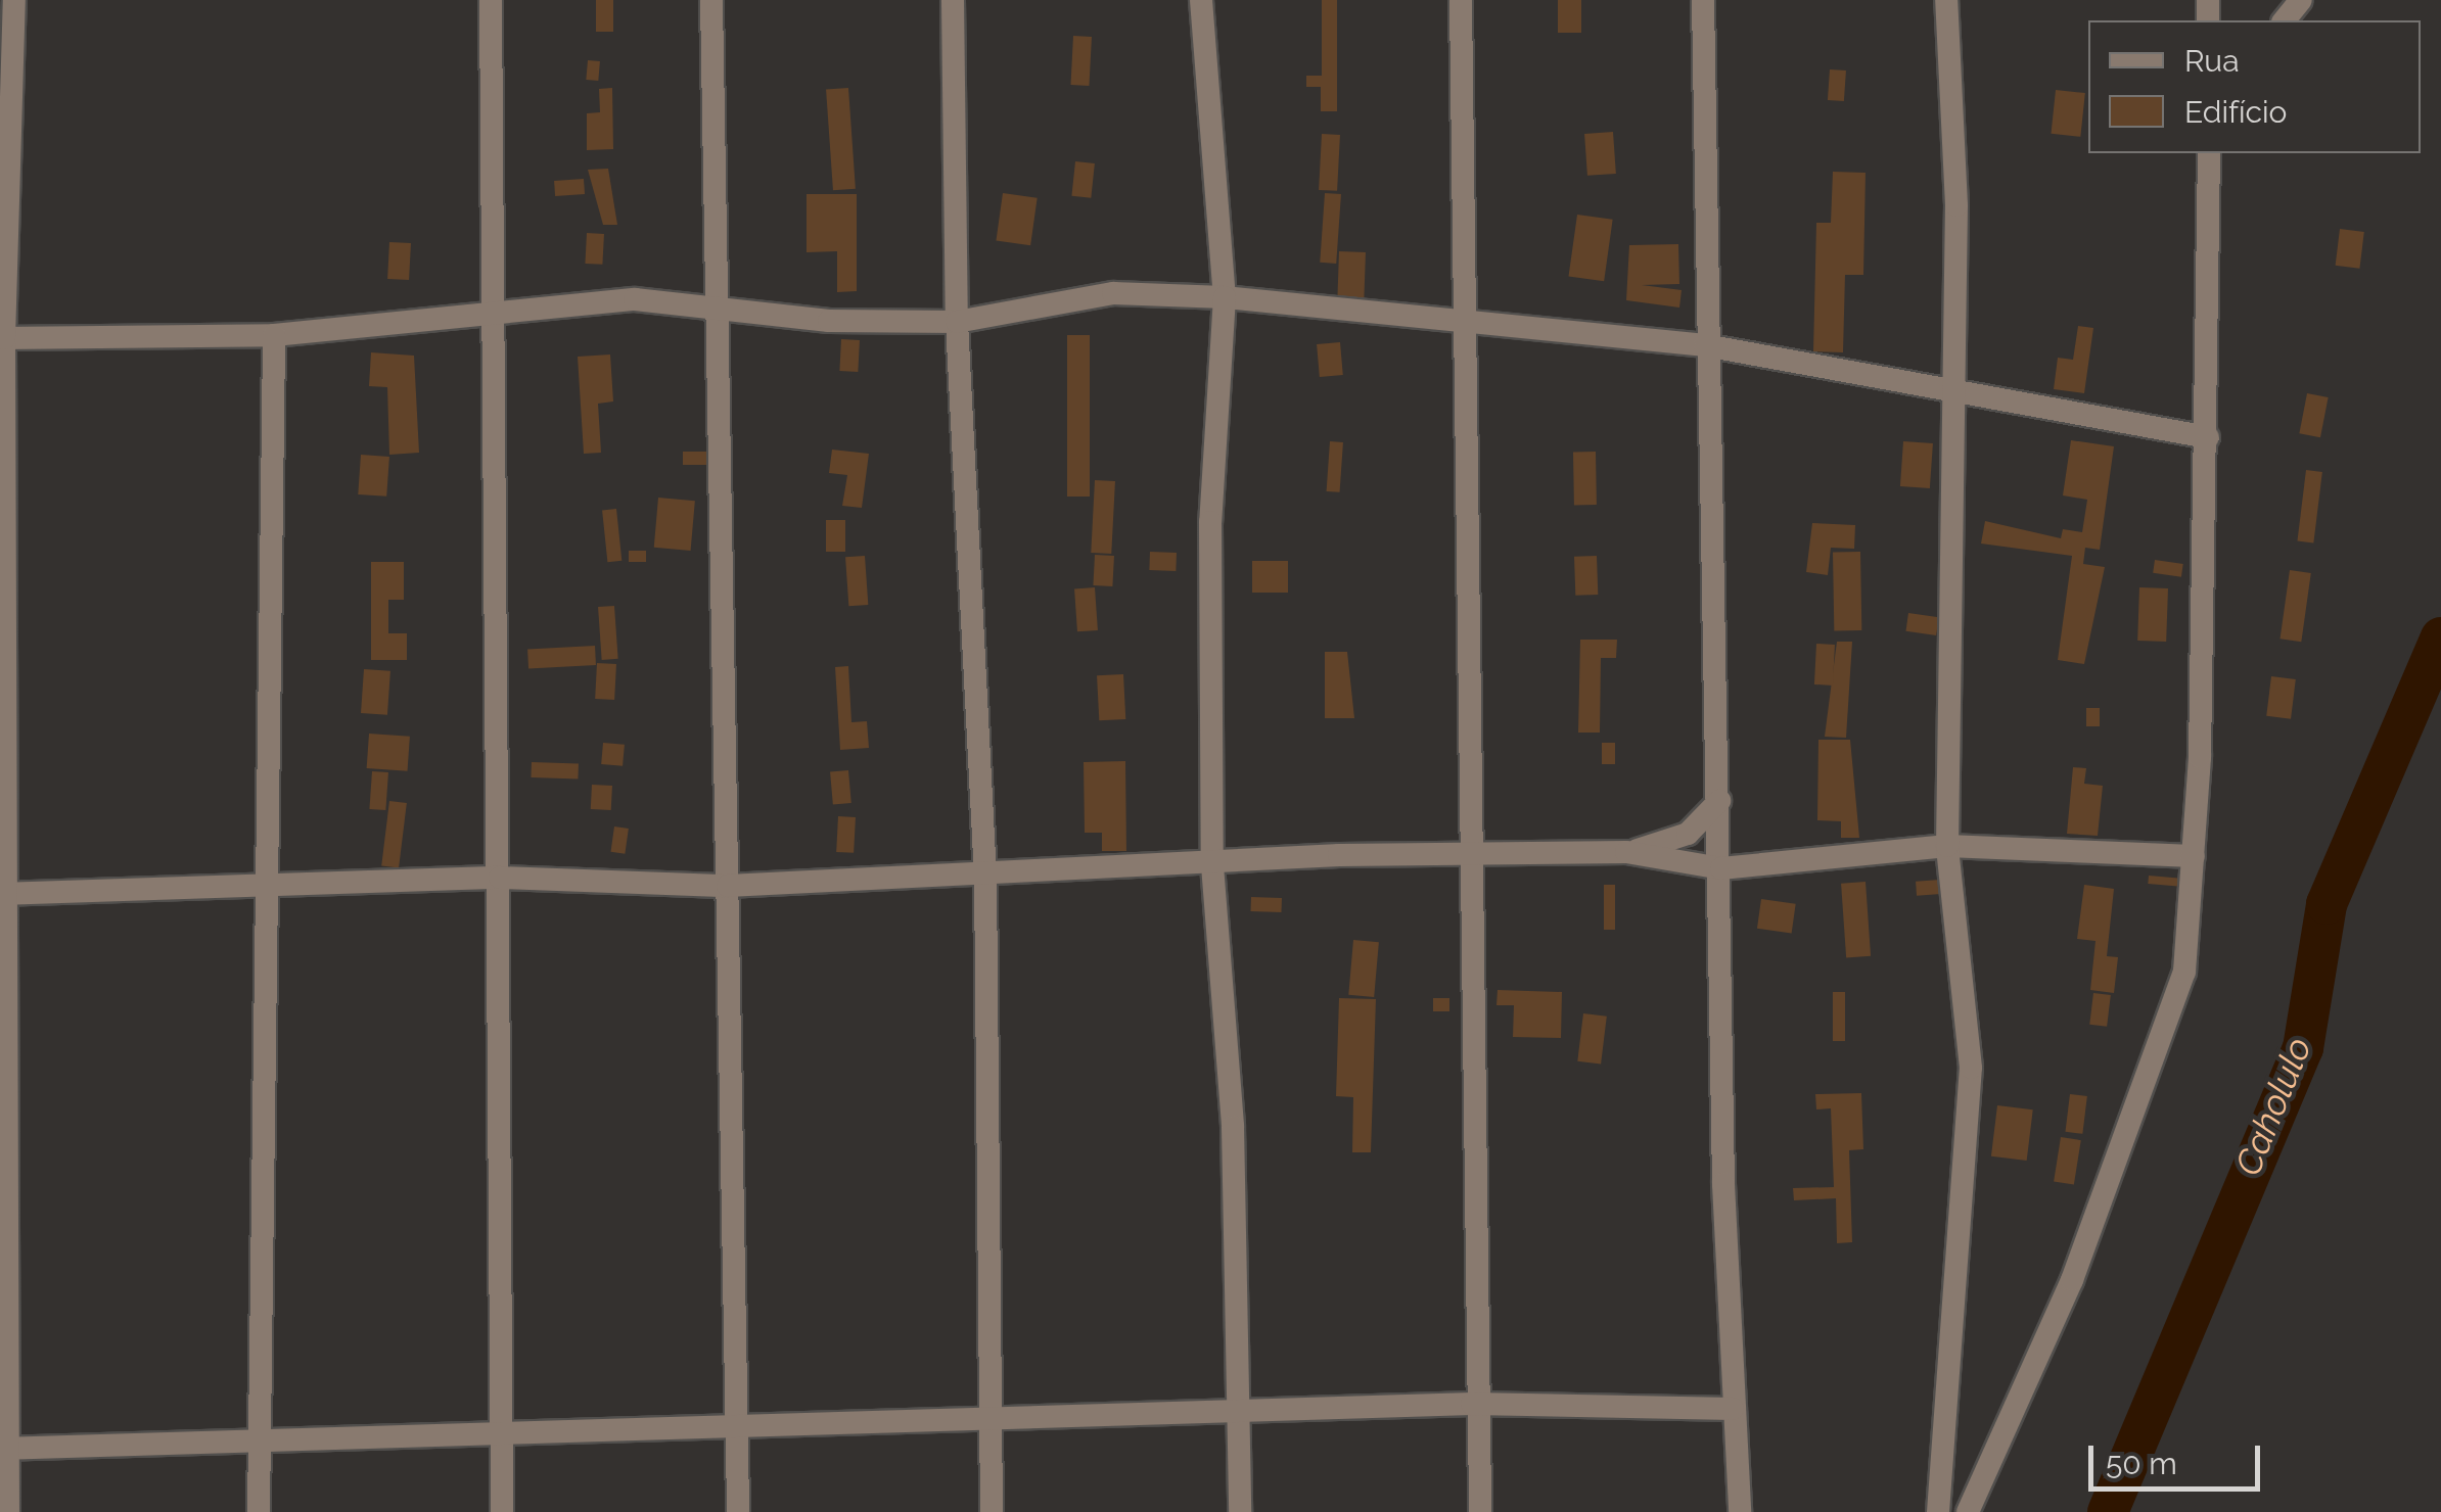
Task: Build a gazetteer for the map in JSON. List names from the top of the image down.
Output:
{
  "water": ["Caholulo"],
  "legend": ["Rua", "Edifício"],
  "scale_bar": "50 m"
}
